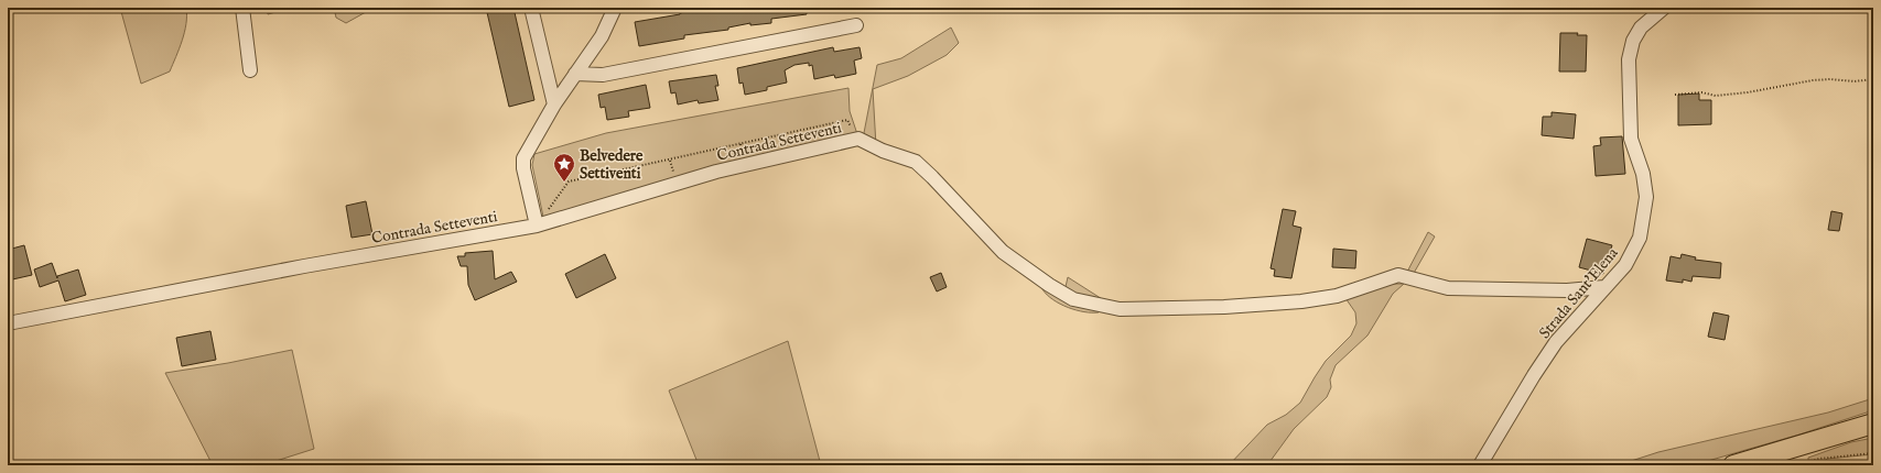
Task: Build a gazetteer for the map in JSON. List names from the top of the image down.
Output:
{
  "streets": {
    "street": ["Contrada Setteventi", "Strada Sant'Elena"]
  },
  "places": {
    "place": ["Belvedere Settiventi"]
  }
}
